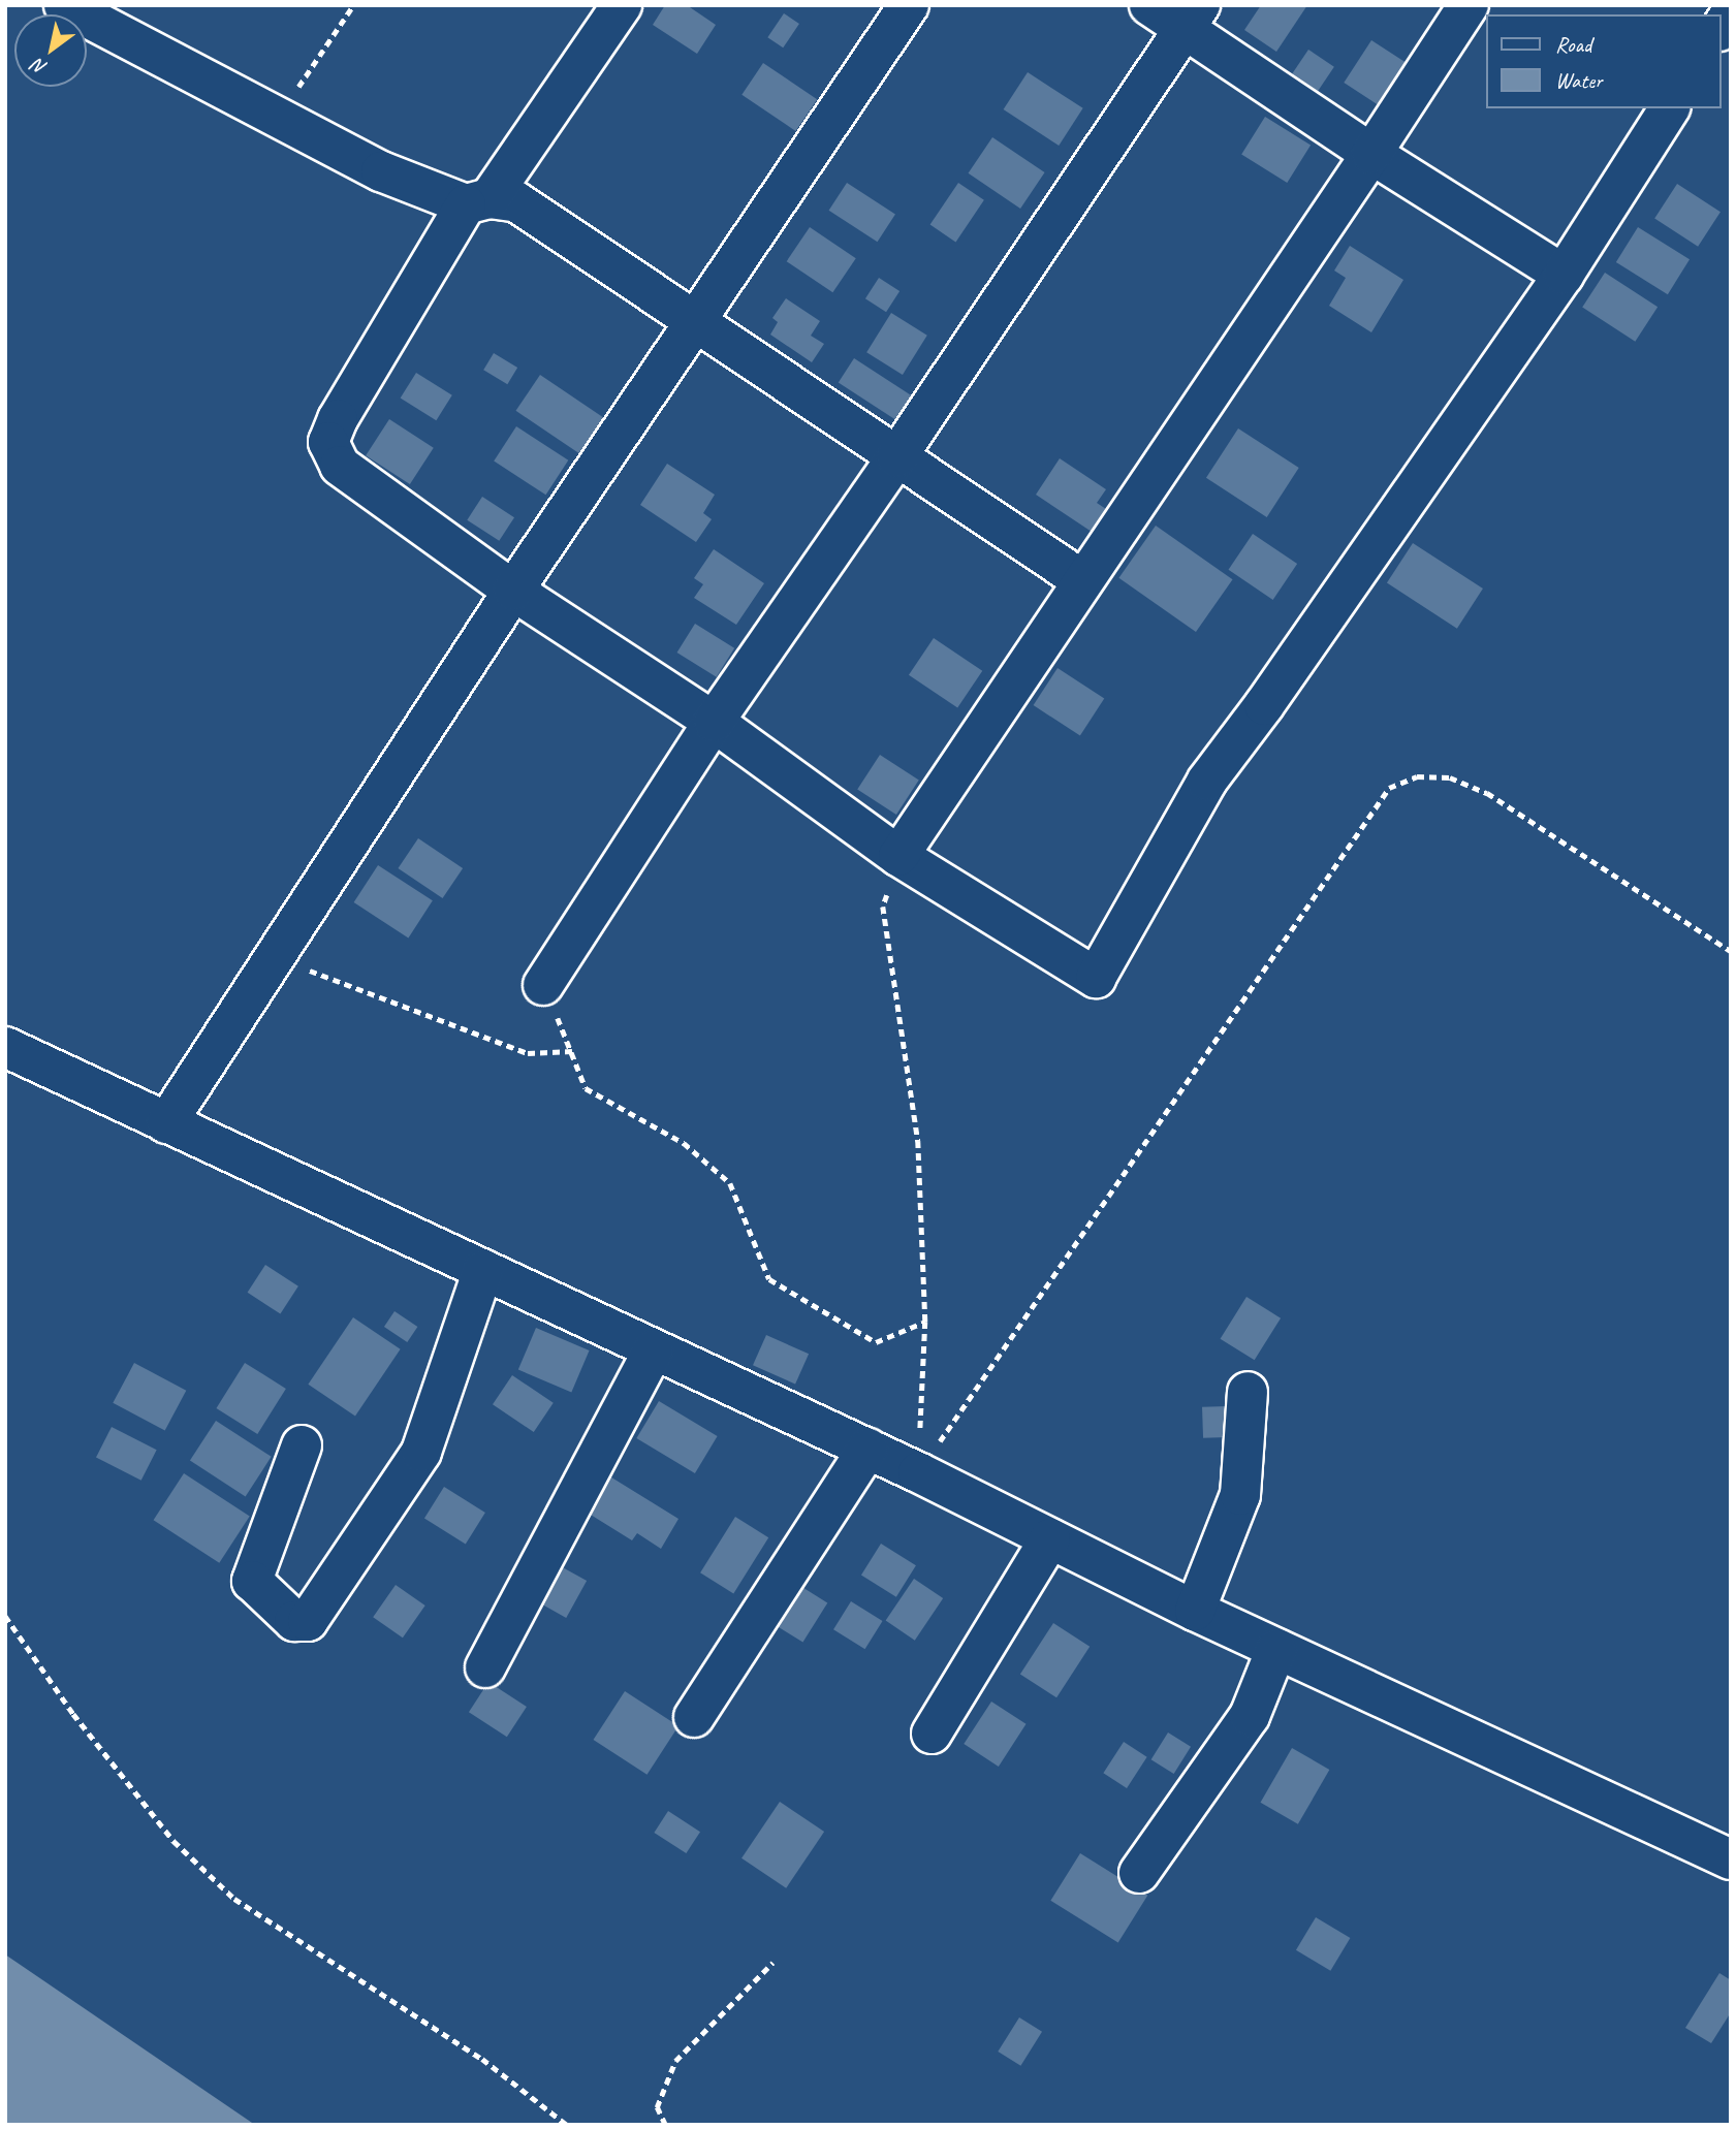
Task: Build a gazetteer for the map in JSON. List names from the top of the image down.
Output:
{
  "legend": ["Road", "Water"],
  "north": "bottom left"
}
